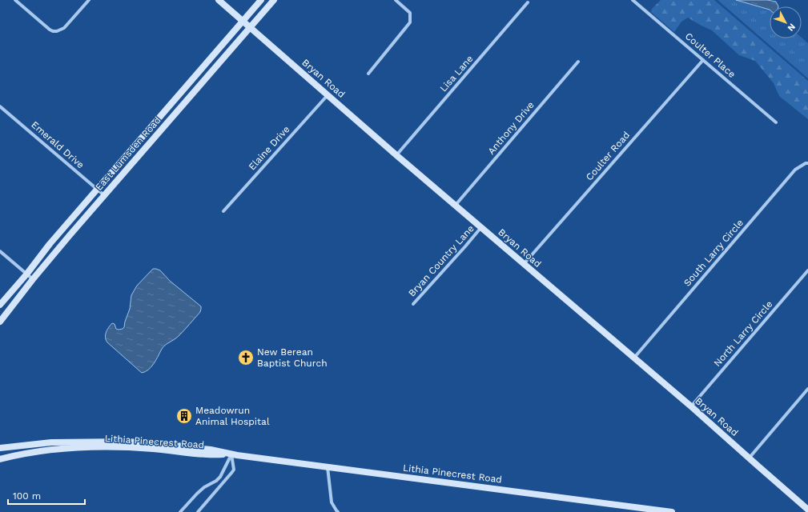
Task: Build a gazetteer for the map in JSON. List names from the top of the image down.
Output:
{
  "streets": {
    "main road": ["Bryan Road", "East Lumsden Road", "Lithia Pinecrest Road"],
    "street": [
      "Coulter Place",
      "Lisa Lane",
      "Anthony Drive",
      "Emerald Drive",
      "Elaine Drive",
      "Coulter Road",
      "South Larry Circle",
      "Bryan Country Lane",
      "North Larry Circle"
    ]
  },
  "crossings": [
    ["Coulter Place", "Coulter Road"],
    ["Lisa Lane", "Bryan Road"],
    ["Bryan Road", "Anthony Drive"],
    ["Bryan Road", "Elaine Drive"],
    ["Bryan Road", "East Lumsden Road"],
    ["Bryan Road", "Coulter Road"],
    ["Bryan Road", "South Larry Circle"],
    ["Bryan Road", "Bryan Country Lane"],
    ["Bryan Road", "North Larry Circle"],
    ["Emerald Drive", "East Lumsden Road"]
  ],
  "places": {
    "church": ["New Berean Baptist Church"],
    "building": ["Meadowrun Animal Hospital"]
  },
  "scale_bar": "100 m",
  "north": "bottom right"
}
